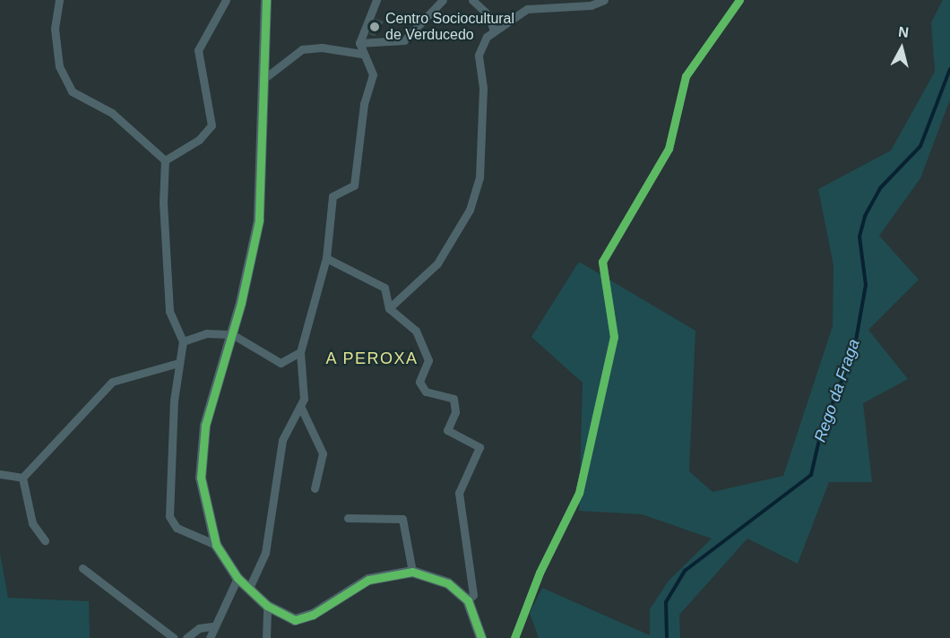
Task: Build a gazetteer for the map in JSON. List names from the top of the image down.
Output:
{
  "districts": ["A PEROXA"],
  "water": ["Rego da Fraga"],
  "places": ["Centro Sociocultural de Verducedo"],
  "north": "top"
}
